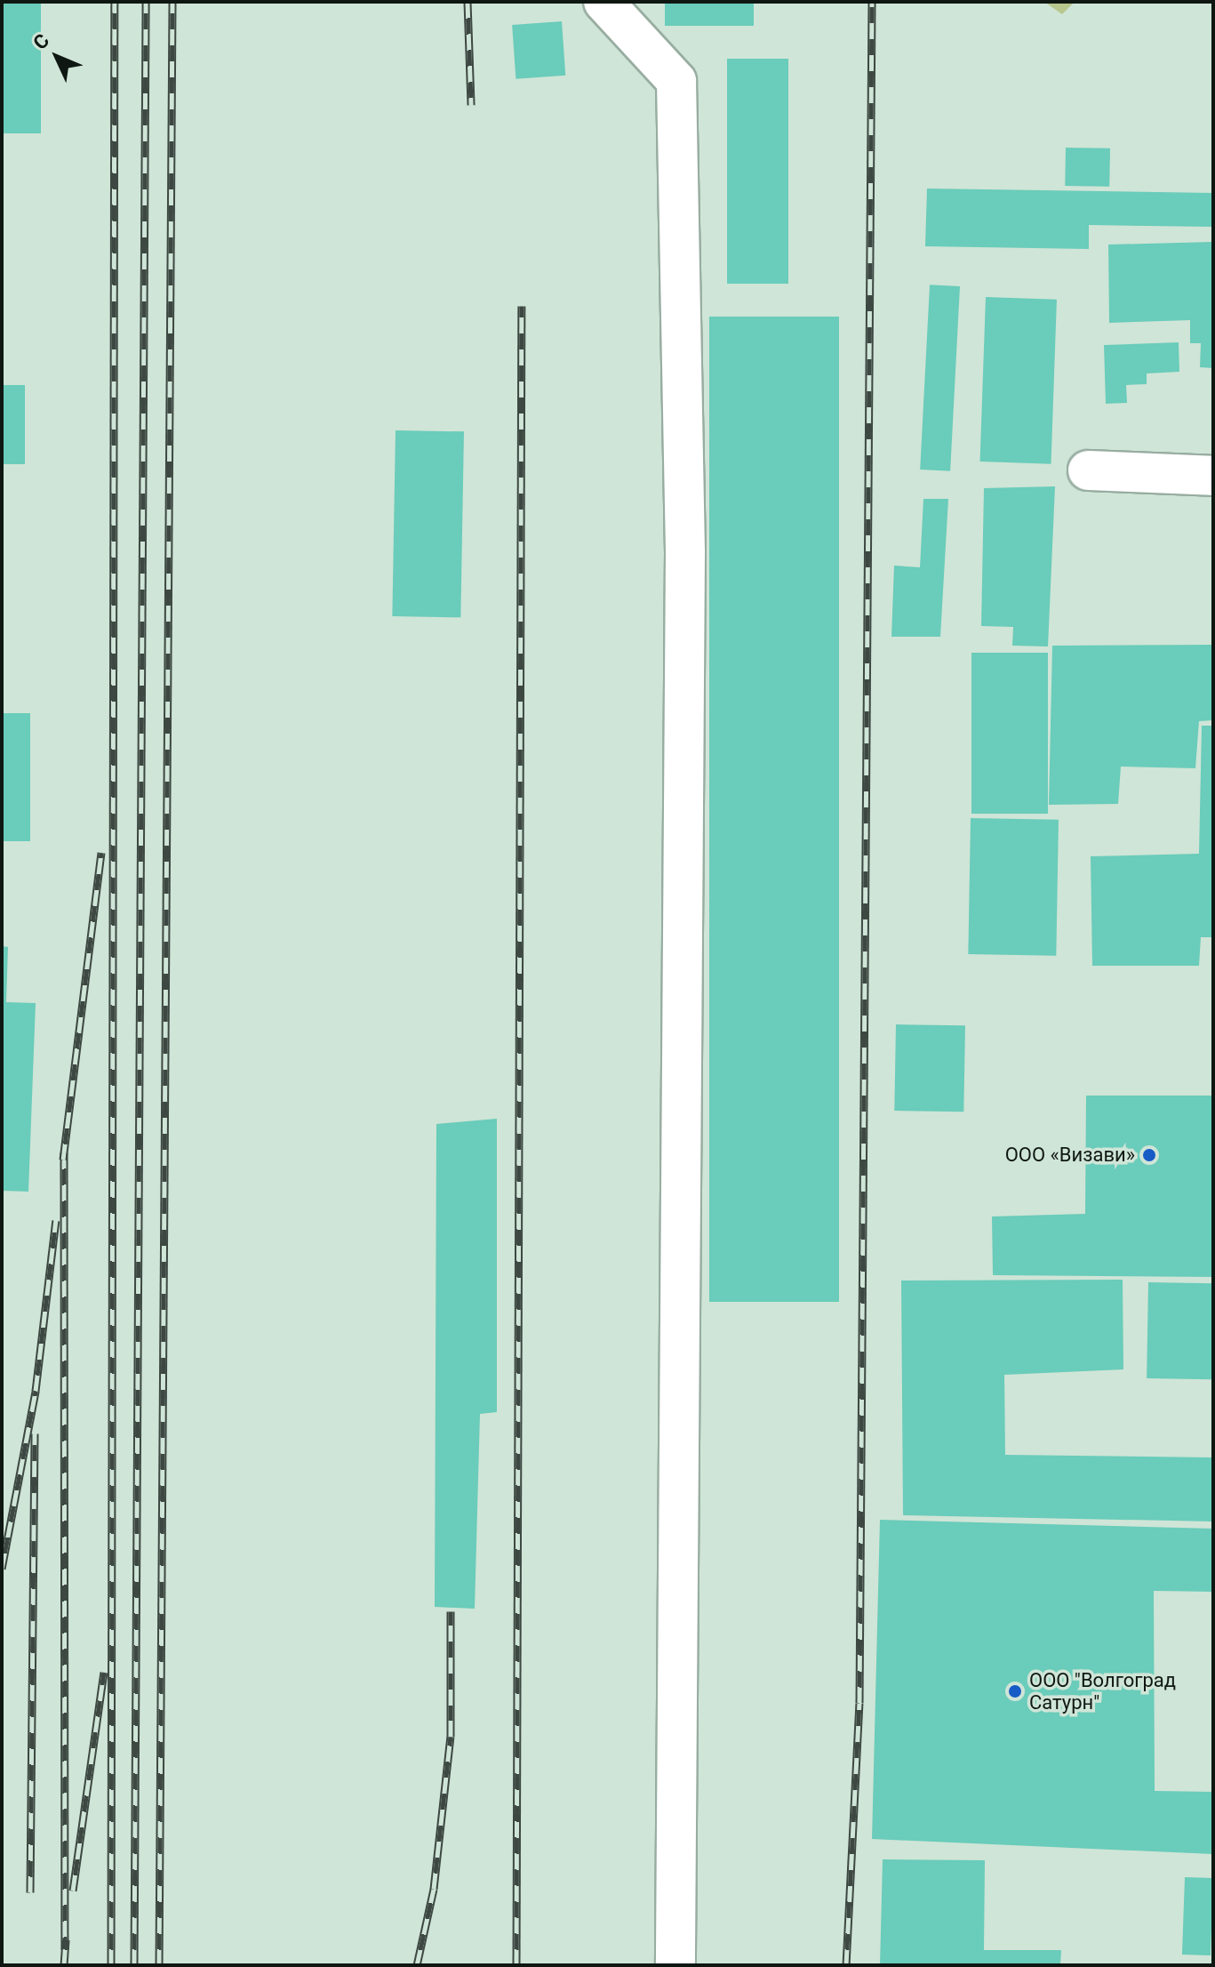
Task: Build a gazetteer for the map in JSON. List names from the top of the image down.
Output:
{
  "places": ["ООО «Визави»", "ООО \"Волгоград Сатурн\""],
  "north": "top left"
}
